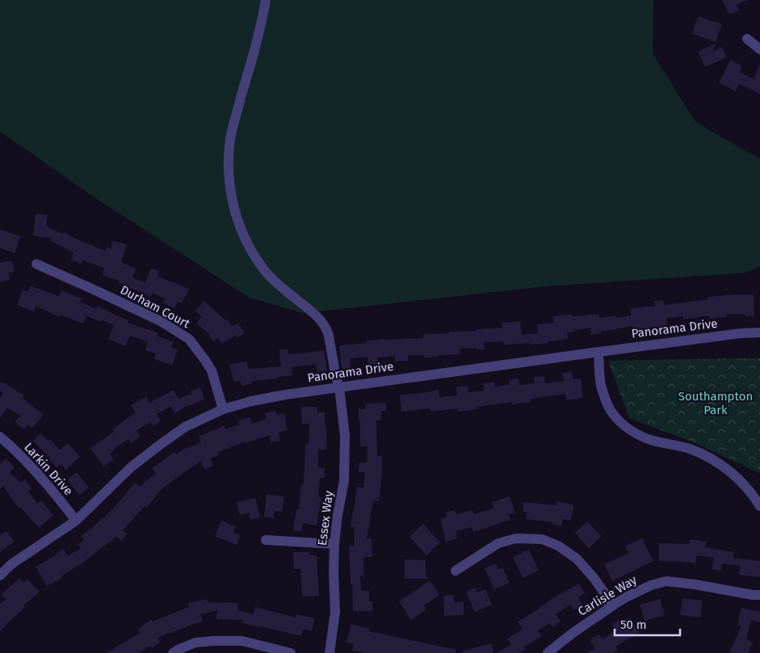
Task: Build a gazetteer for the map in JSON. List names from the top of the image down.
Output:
{
  "streets": {
    "street": [
      "Durham Court",
      "Panorama Drive",
      "Larkin Drive",
      "Essex Way",
      "Carlisle Way"
    ]
  },
  "crossings": [
    ["Durham Court", "Panorama Drive"],
    ["Panorama Drive", "Larkin Drive"],
    ["Panorama Drive", "Essex Way"]
  ],
  "parks": ["Southampton Park"],
  "scale_bar": "50 m"
}
